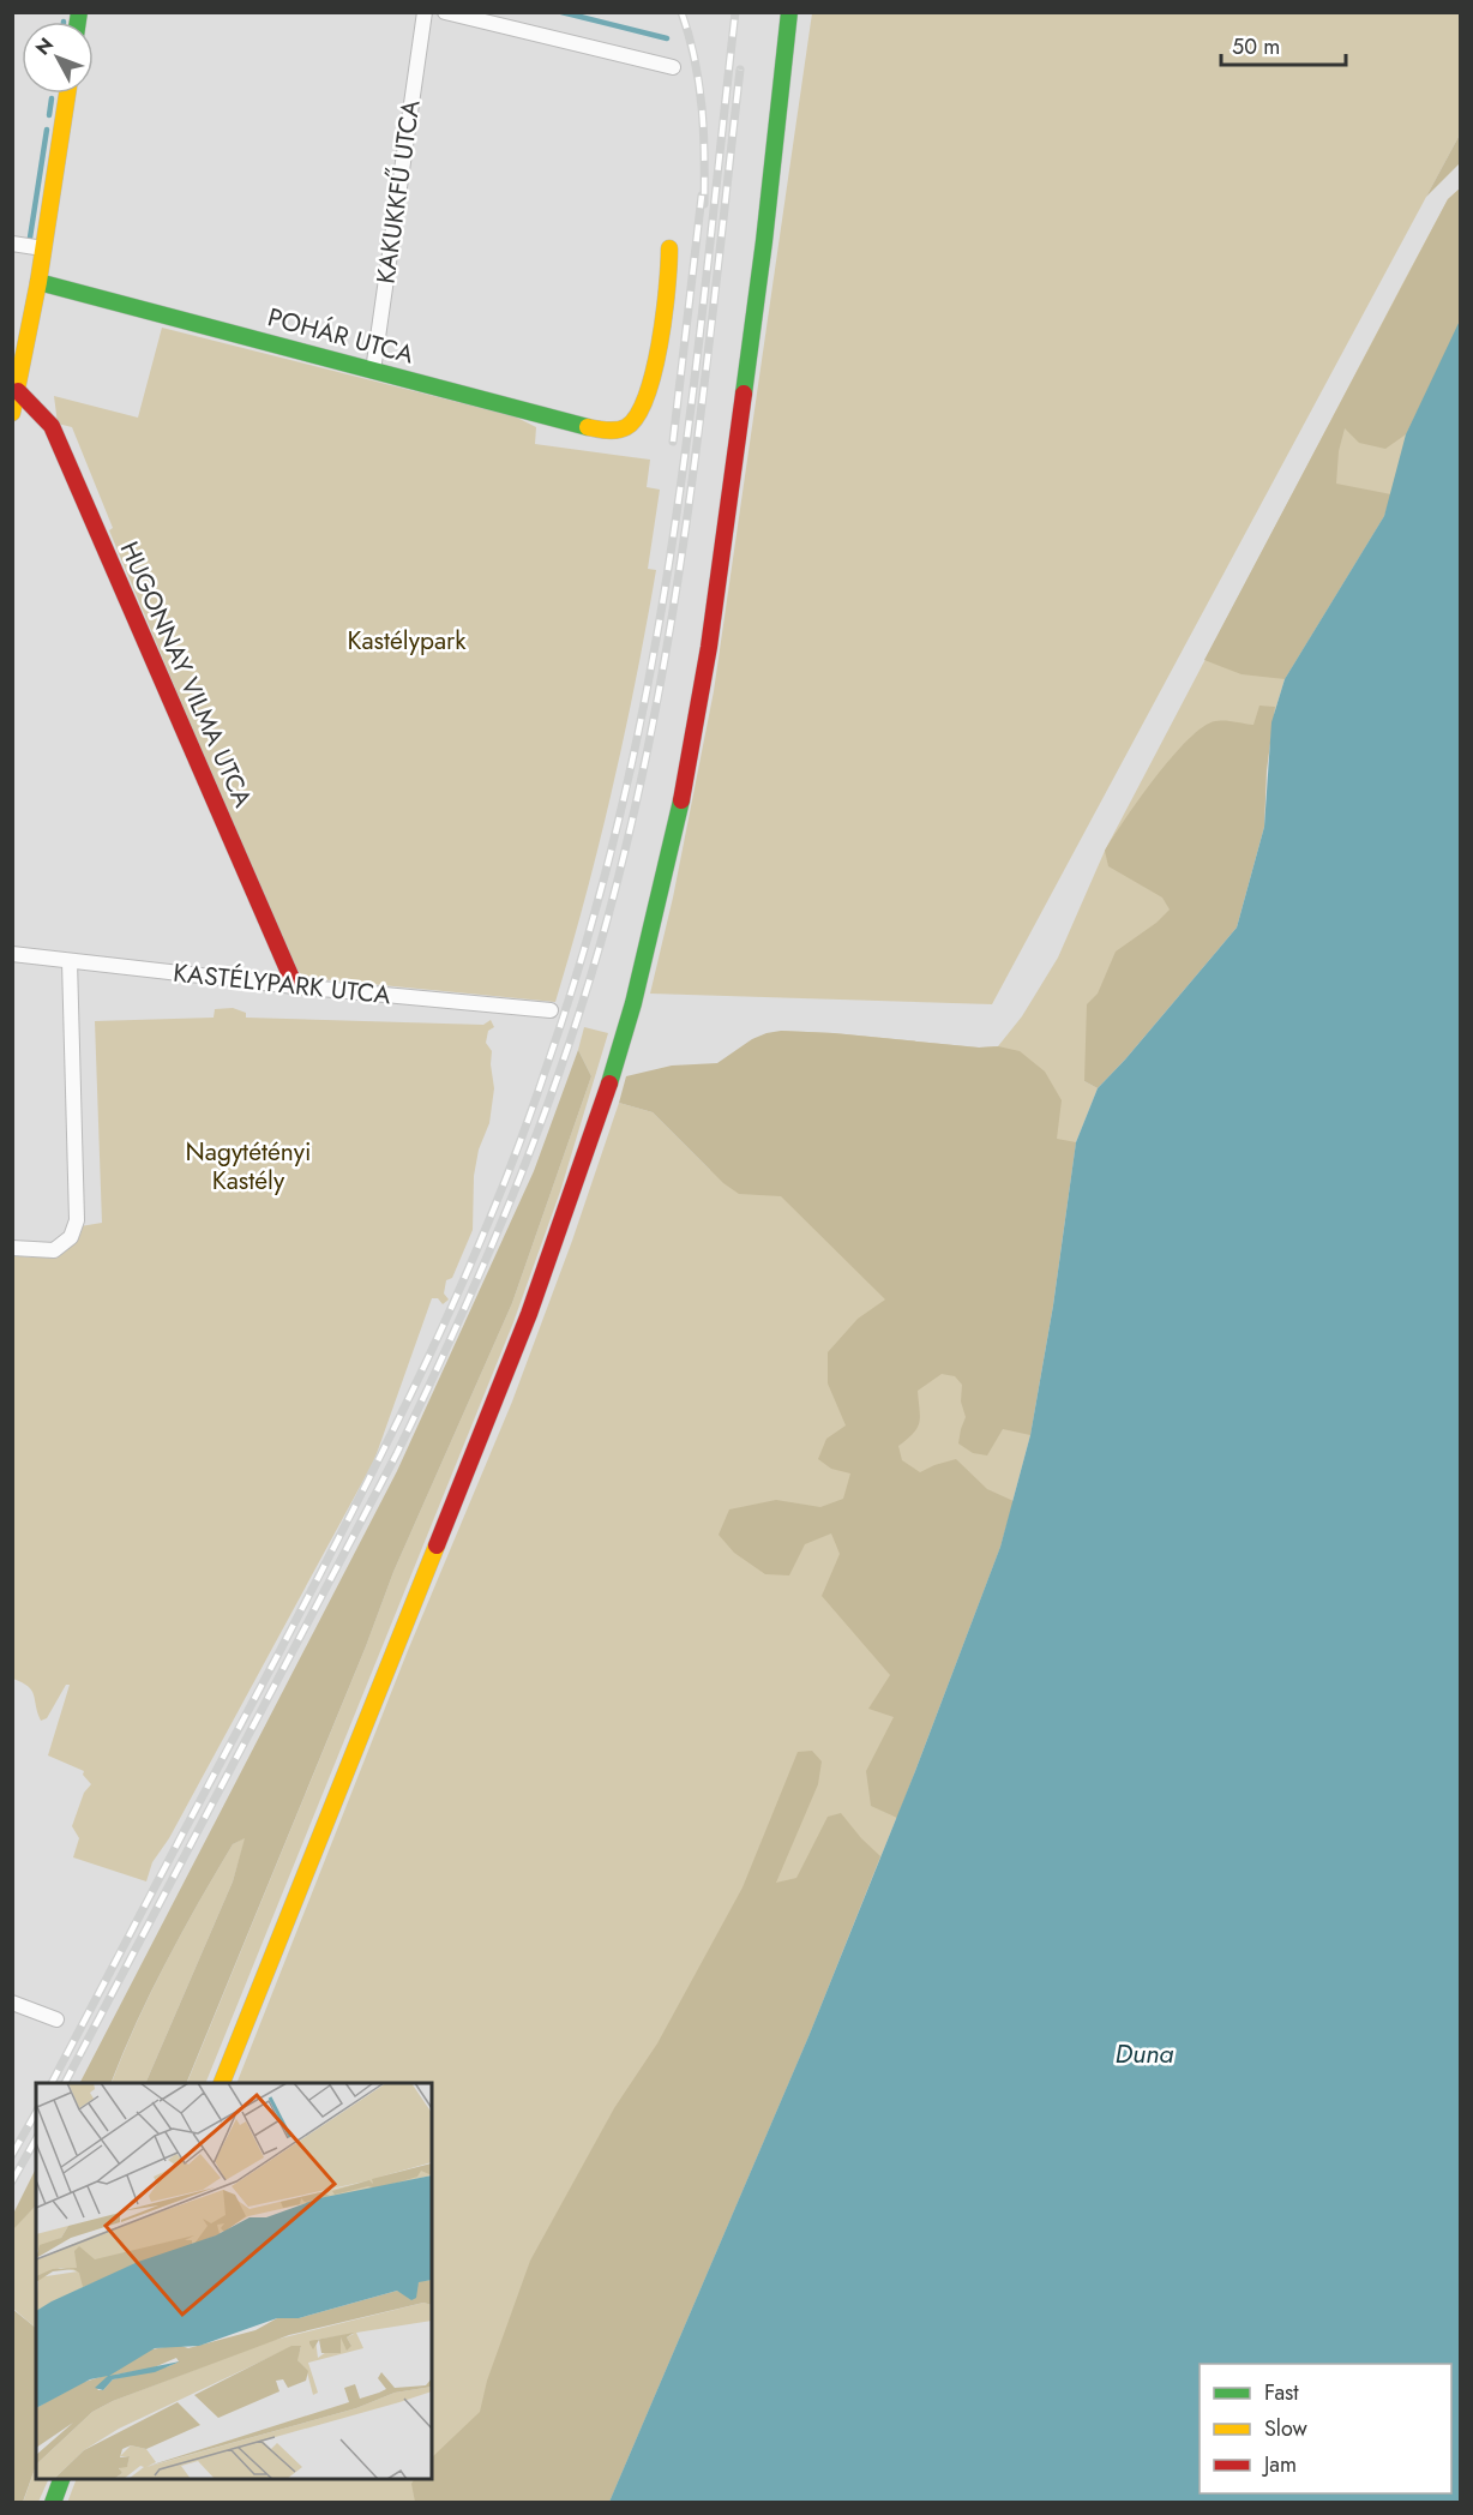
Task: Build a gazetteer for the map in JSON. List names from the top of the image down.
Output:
{
  "streets": {
    "main road": ["POHÁR UTCA", "HUGONNAY VILMA UTCA"],
    "street": ["KAKUKKFŰ UTCA", "KASTÉLYPARK UTCA"]
  },
  "crossings": [
    ["KAKUKKFŰ UTCA", "POHÁR UTCA"],
    ["HUGONNAY VILMA UTCA", "KASTÉLYPARK UTCA"]
  ],
  "water": ["Duna"],
  "parks": ["Kastélypark", "Nagytétényi Kastély"],
  "legend": ["Fast", "Slow", "Jam"],
  "scale_bar": "50 m",
  "north": "top left"
}
